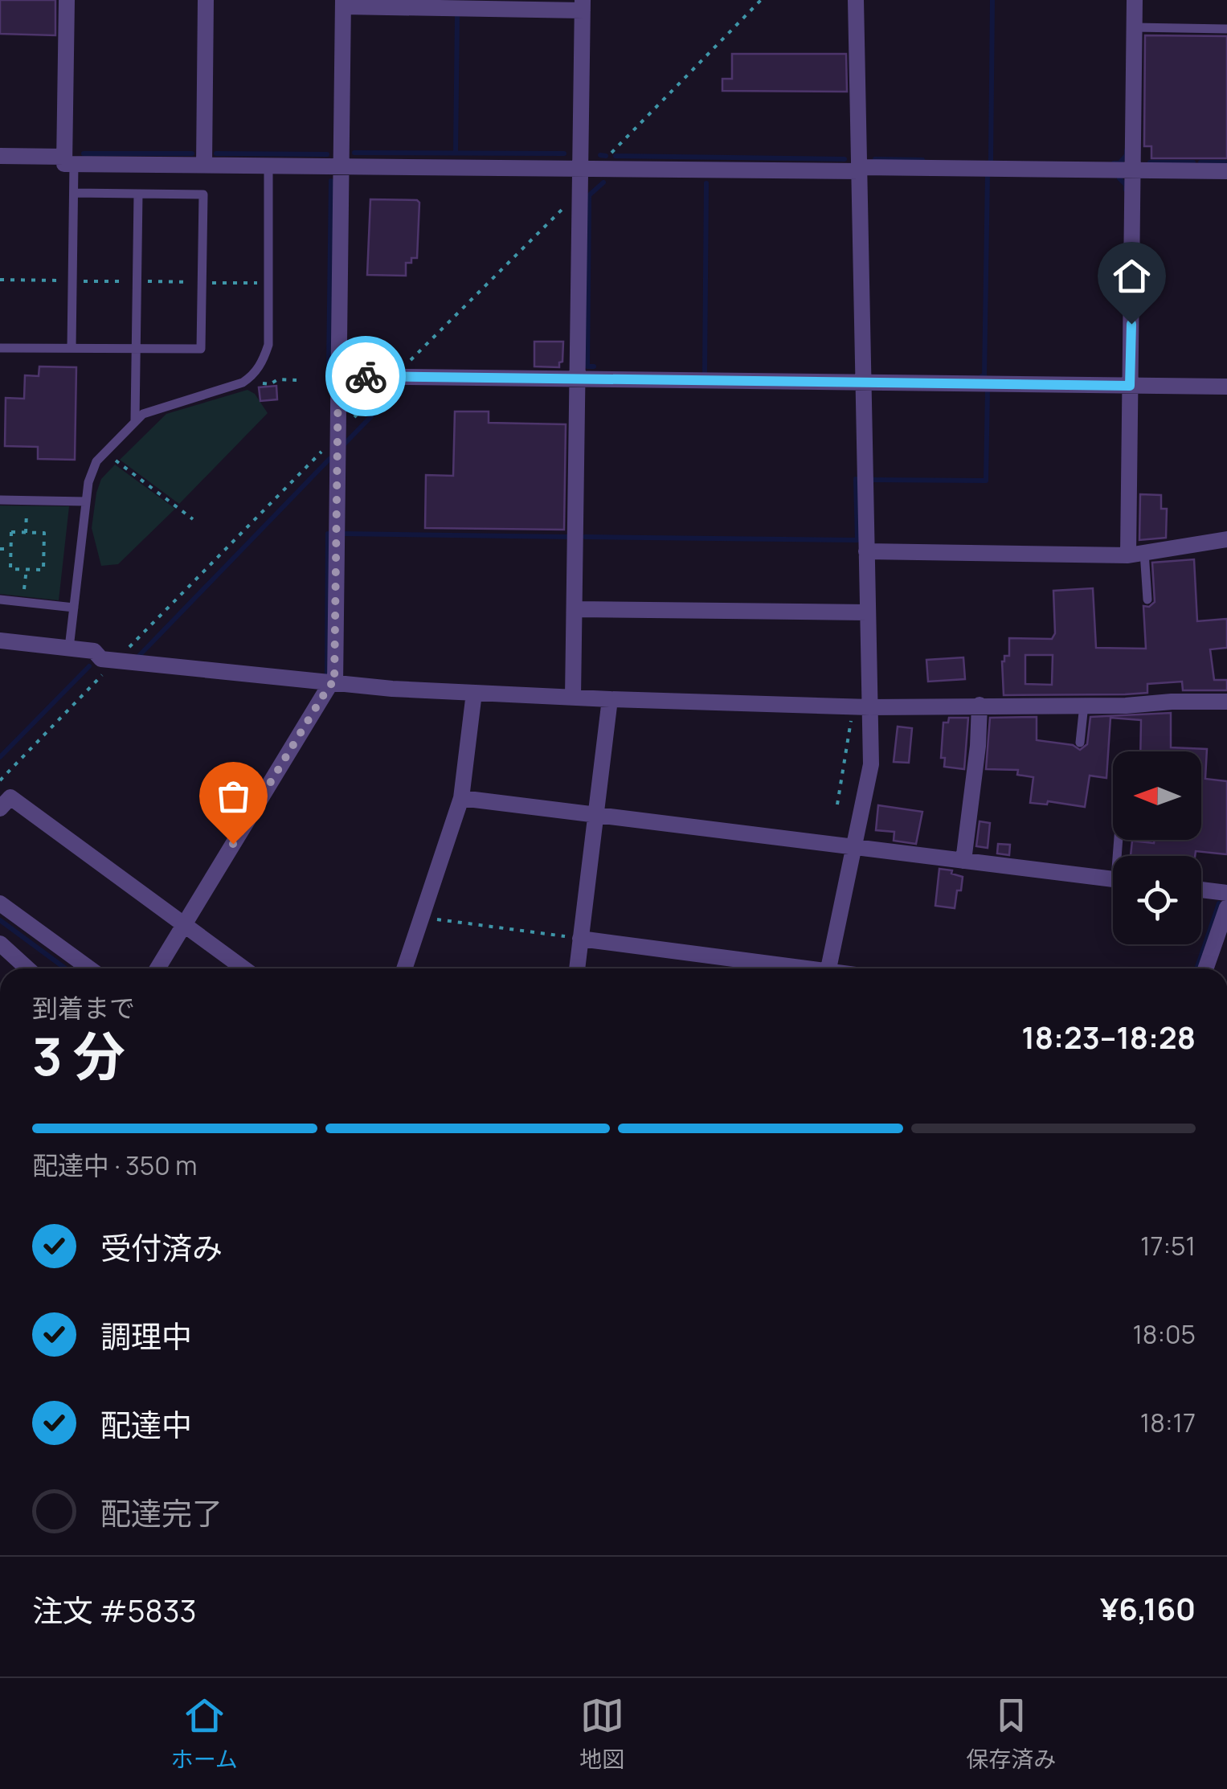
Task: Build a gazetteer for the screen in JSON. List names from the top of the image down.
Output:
{
  "north": "left",
  "page": {
    "heading": ["3 分", "到着まで", "18:23–18:28"],
    "panel": ["注文 #5833", "¥6,160"],
    "bar": "配達中 · 350 m",
    "list": [
      ["受付済み", "17:51"],
      ["調理中", "18:05"],
      ["配達中", "18:17"],
      "配達完了"
    ],
    "tabs": ["ホーム", "地図", "保存済み"]
  }
}
